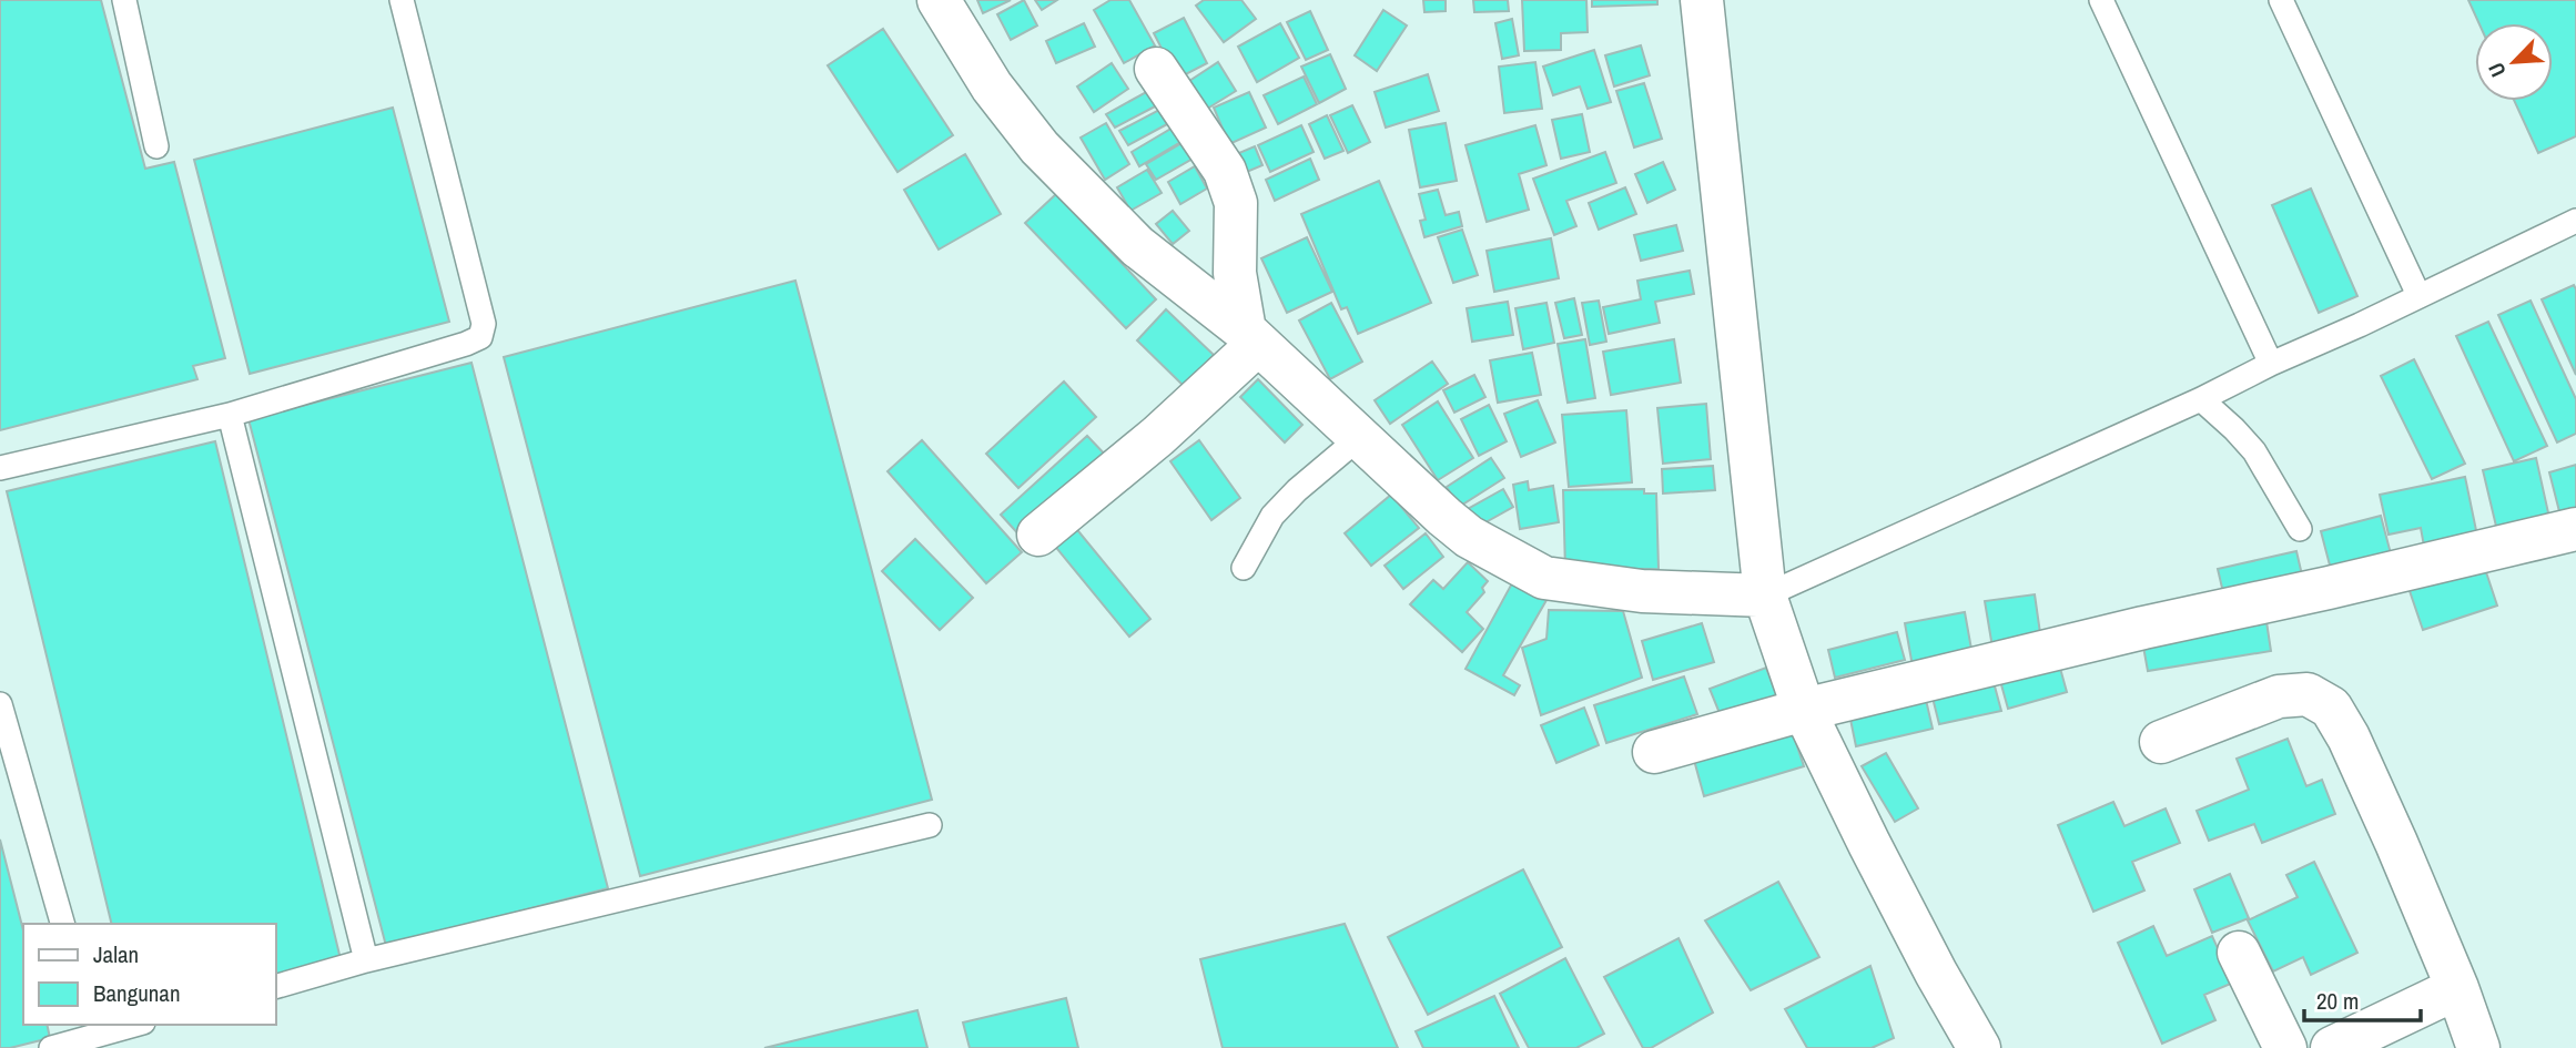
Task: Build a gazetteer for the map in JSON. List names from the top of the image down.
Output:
{
  "legend": ["Jalan", "Bangunan"],
  "scale_bar": "20 m",
  "north": "bottom left"
}
